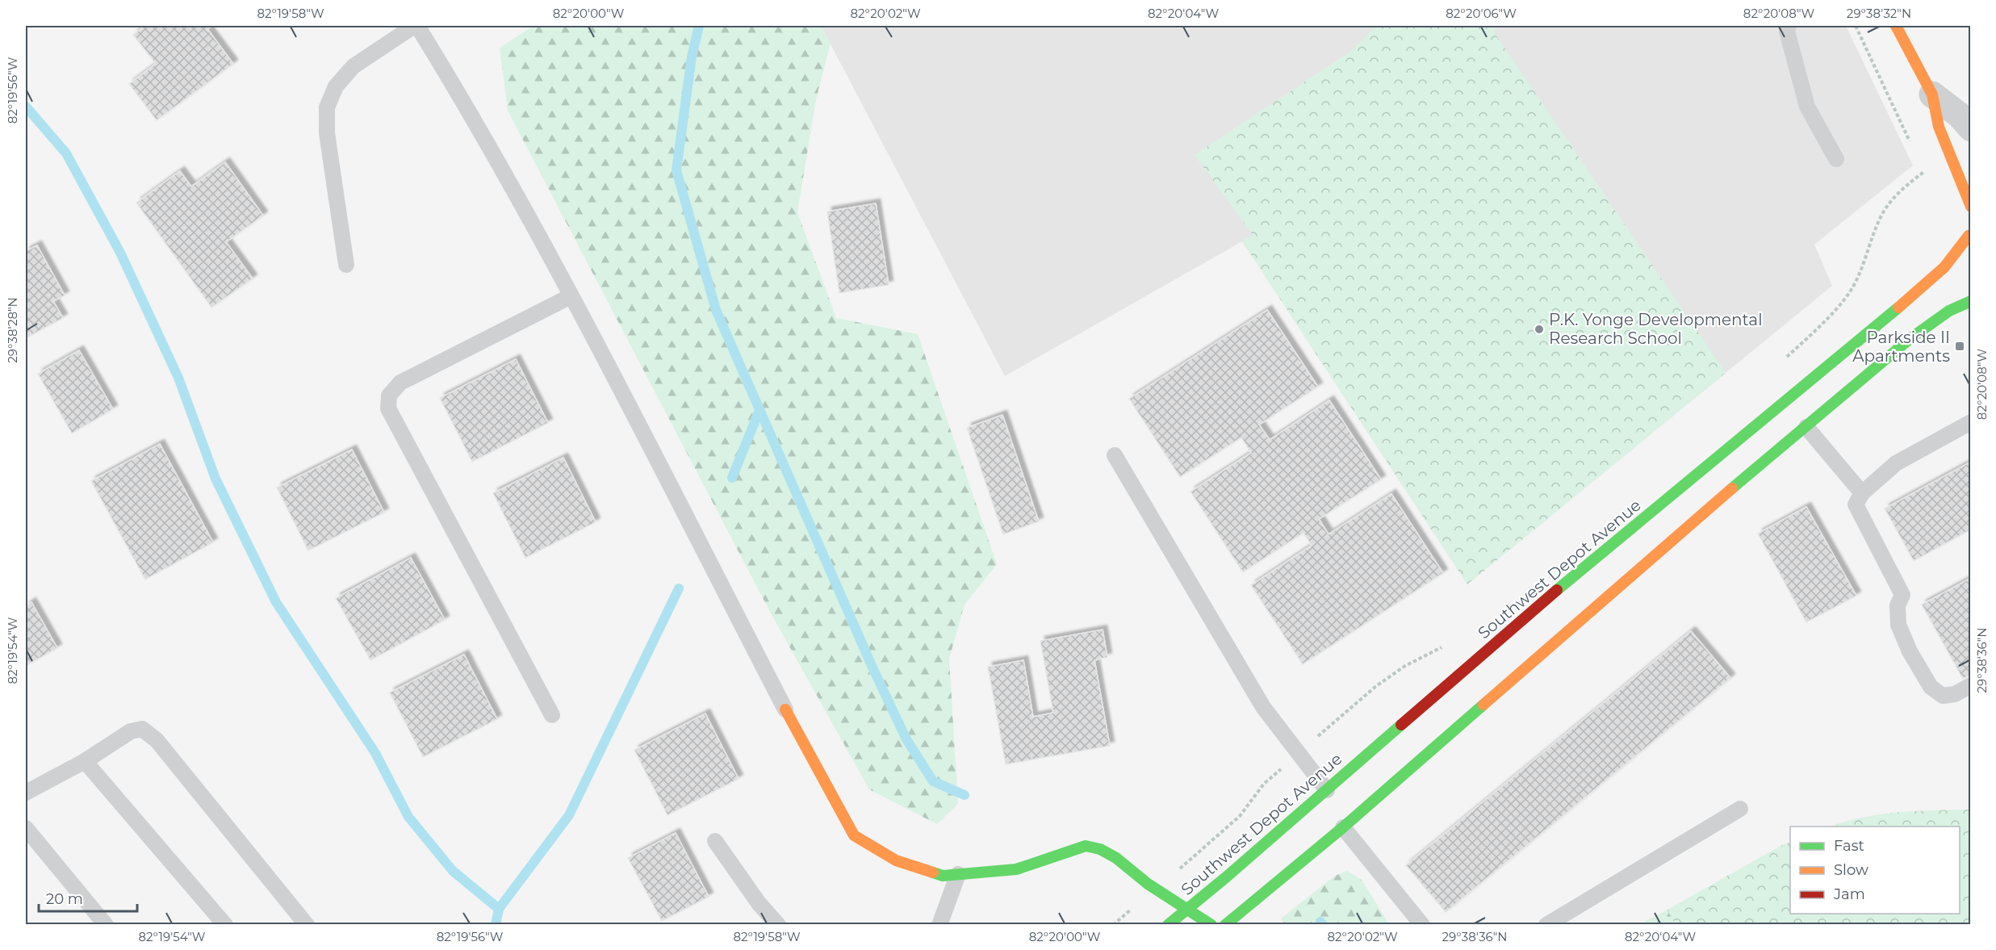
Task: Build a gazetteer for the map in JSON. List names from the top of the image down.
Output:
{
  "streets": {
    "street": ["Southwest Depot Avenue"]
  },
  "places": {
    "other": ["P.K. Yonge Developmental Research School"],
    "transit": ["Parkside II Apartments"]
  },
  "legend": ["Fast", "Slow", "Jam"],
  "scale_bar": "20 m",
  "coordinates": [
    "82°19'58\"W",
    "82°20'00\"W",
    "82°20'02\"W",
    "82°20'04\"W",
    "82°20'06\"W",
    "82°20'08\"W",
    "29°38'32\"N",
    "82°19'56\"W",
    "29°38'28\"N",
    "82°19'54\"W",
    "29°38'36\"N"
  ]
}
